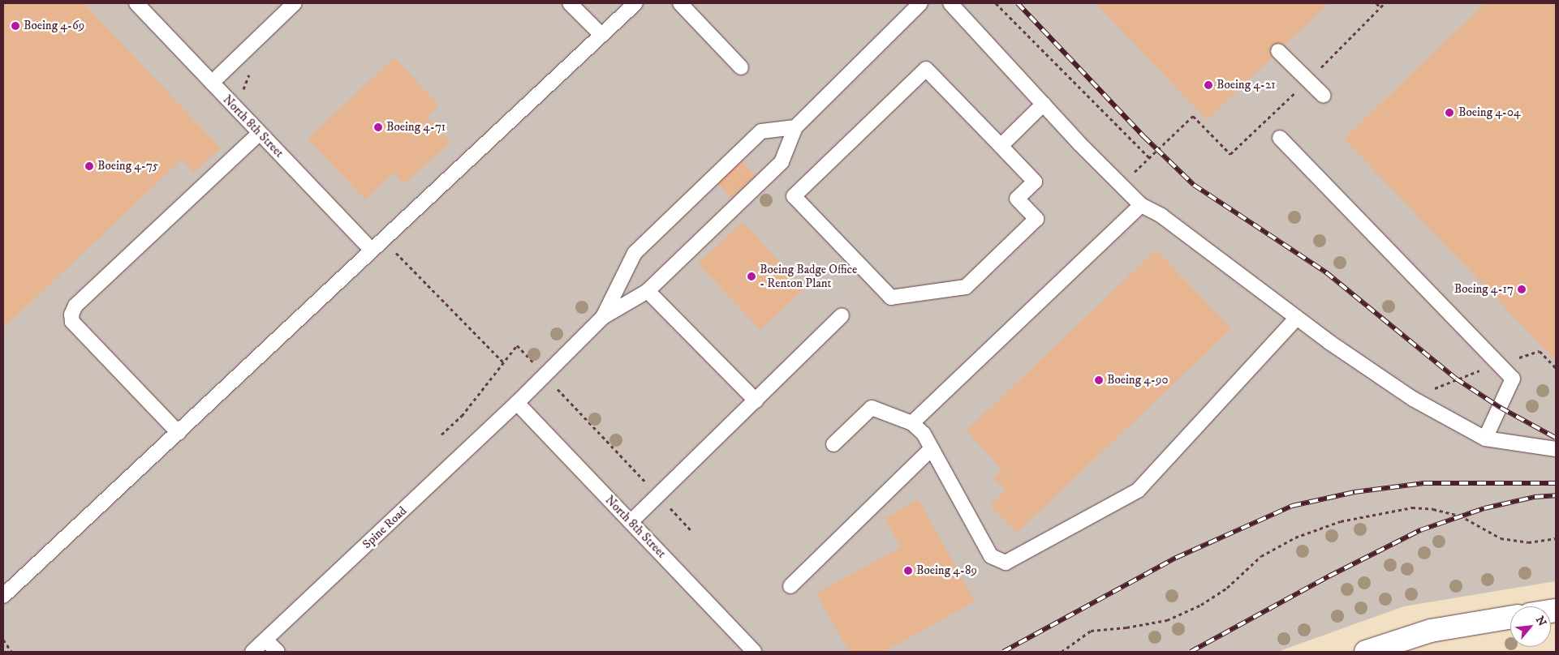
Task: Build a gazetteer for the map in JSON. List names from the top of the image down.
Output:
{
  "streets": {
    "lane": ["North 8th Street", "Spine Road"]
  },
  "crossings": [
    ["North 8th Street", "Spine Road"]
  ],
  "places": [
    "Boeing 4-69",
    "Boeing 4-21",
    "Boeing 4-04",
    "Boeing 4-71",
    "Boeing 4-75",
    "Boeing Badge Office - Renton Plant",
    "Boeing 4-17",
    "Boeing 4-90",
    "Boeing 4-89"
  ],
  "north": "top right"
}
